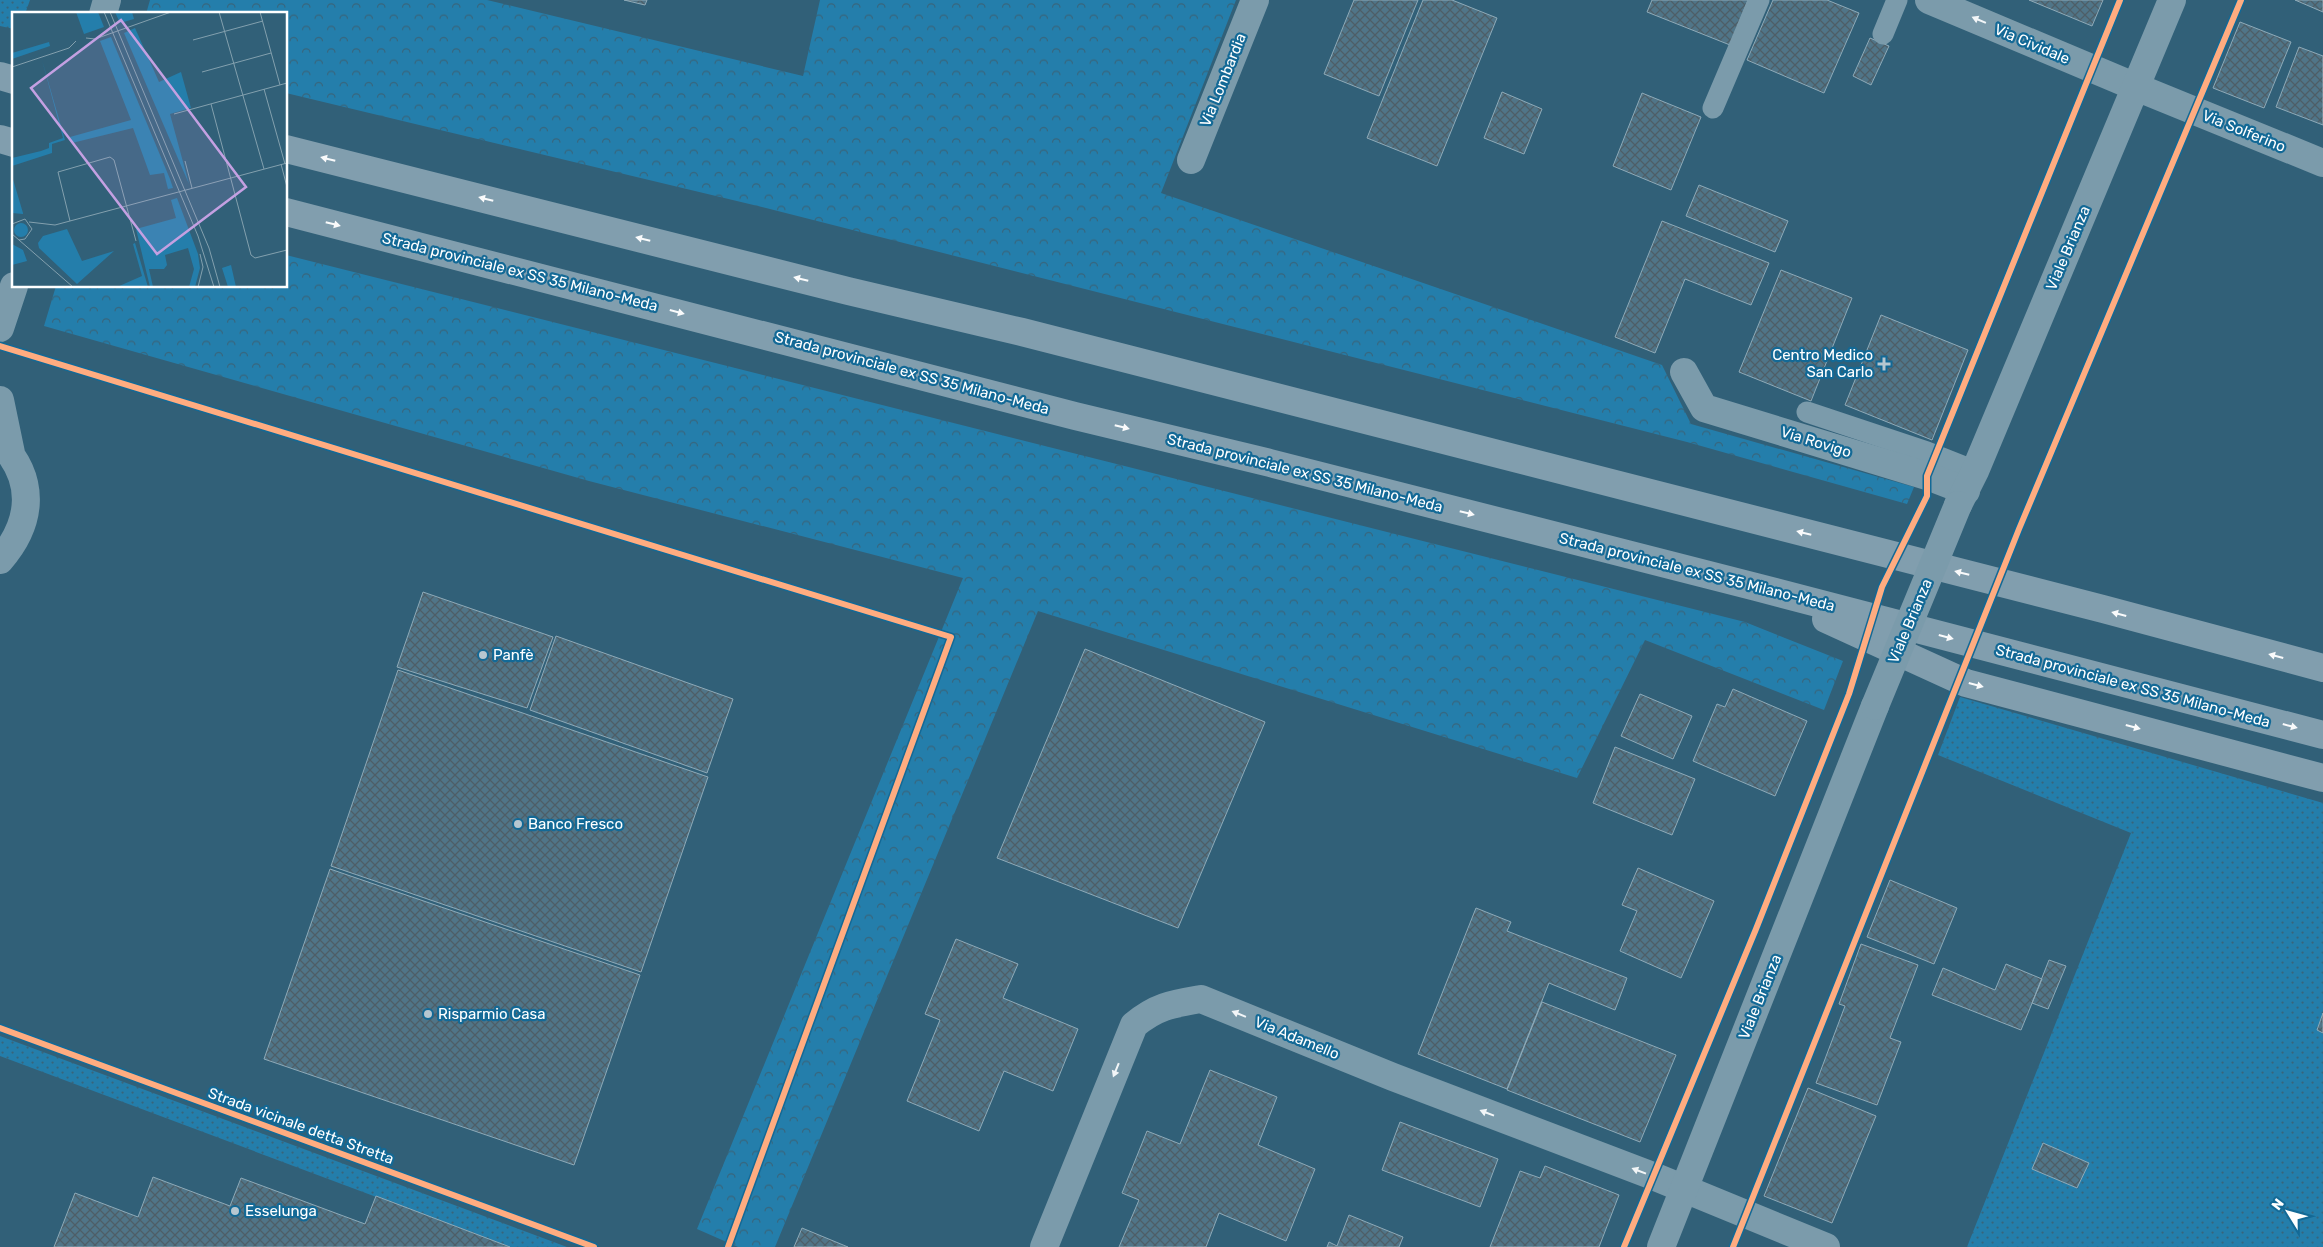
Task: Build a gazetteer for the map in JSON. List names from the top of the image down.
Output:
{
  "streets": {
    "highway": ["Strada provinciale ex SS 35 Milano-Meda"],
    "street": [
      "Via Cividale",
      "Via Lombardia",
      "Via Solferino",
      "Viale Brianza",
      "Via Rovigo",
      "Via Adamello"
    ],
    "cycle path": ["Strada vicinale detta Stretta"]
  },
  "crossings": [
    ["Via Cividale", "Via Solferino"],
    ["Via Cividale", "Viale Brianza"],
    ["Via Solferino", "Viale Brianza"],
    ["Viale Brianza", "Via Rovigo"],
    ["Viale Brianza", "Via Adamello"]
  ],
  "one_way": ["Via Cividale"],
  "places": {
    "health": ["Centro Medico San Carlo"],
    "other": [
      "Panfè",
      "Banco Fresco",
      "Risparmio Casa",
      "Esselunga"
    ]
  },
  "north": "top left"
}
